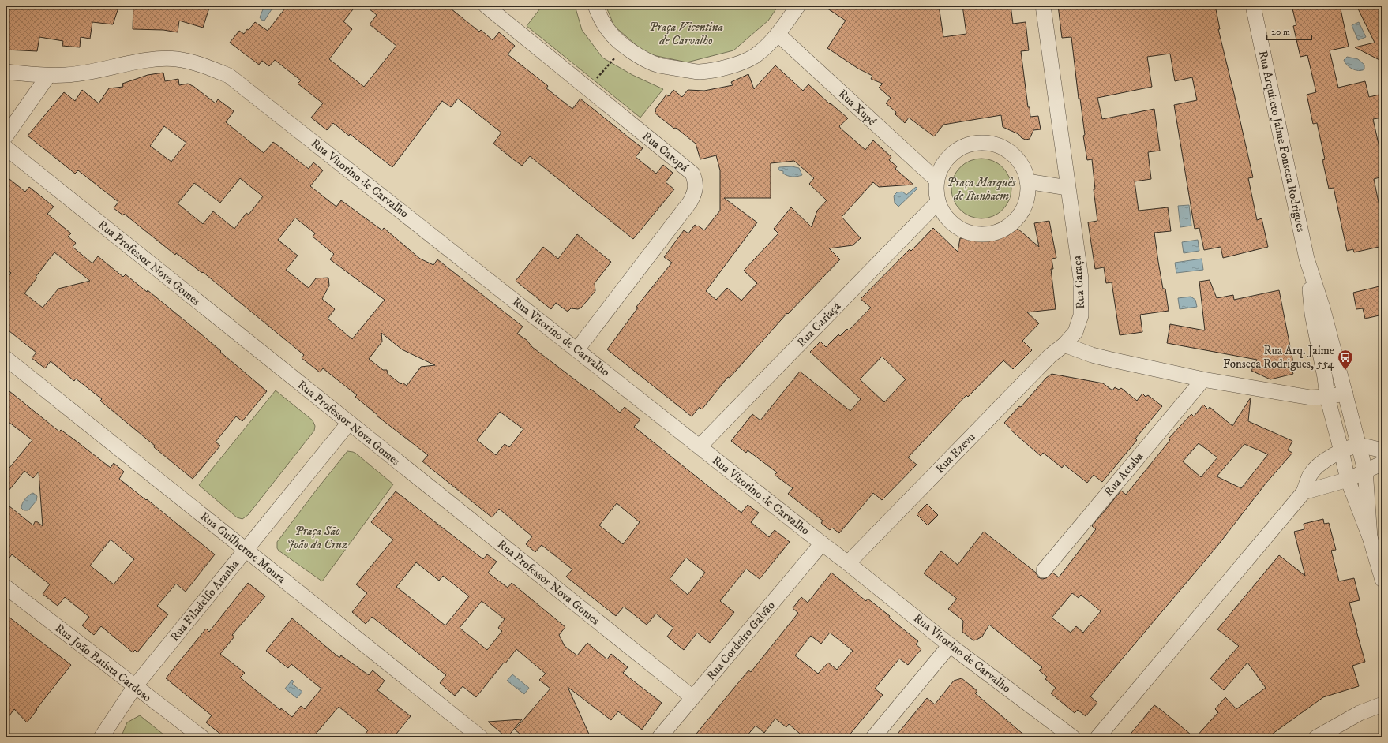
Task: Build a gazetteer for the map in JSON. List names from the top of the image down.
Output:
{
  "streets": {
    "street": [
      "Rua Xupé",
      "Rua Arquiteto Jaime Fonseca Rodrigues",
      "Rua Caropá",
      "Rua Vitorino de Carvalho",
      "Rua Professor Nova Gomes",
      "Rua Caraça",
      "Rua Cariaçá",
      "Rua Ezevu",
      "Rua Aetaba",
      "Rua Guilherme Moura",
      "Rua Filadelfo Aranha",
      "Rua Cordeiro Galvão",
      "Rua João Batista Cardoso"
    ]
  },
  "crossings": [
    ["Rua Xupé", "Rua Cariaçá"],
    ["Rua Caropá", "Rua Vitorino de Carvalho"],
    ["Rua Vitorino de Carvalho", "Rua Cariaçá"],
    ["Rua Vitorino de Carvalho", "Rua Ezevu"],
    ["Rua Vitorino de Carvalho", "Rua Cordeiro Galvão"],
    ["Rua Professor Nova Gomes", "Rua Filadelfo Aranha"],
    ["Rua Professor Nova Gomes", "Rua Cordeiro Galvão"],
    ["Rua Caraça", "Rua Ezevu"],
    ["Rua Guilherme Moura", "Rua Filadelfo Aranha"],
    ["Rua Filadelfo Aranha", "Rua João Batista Cardoso"]
  ],
  "parks": ["Praça Vicentina de Carvalho", "Praça Marquês de Itanhaem", "Praça São João da Cruz"],
  "places": {
    "bus stop": ["Rua Arq. Jaime Fonseca Rodrigues, 554"]
  },
  "scale_bar": "20 m"
}
